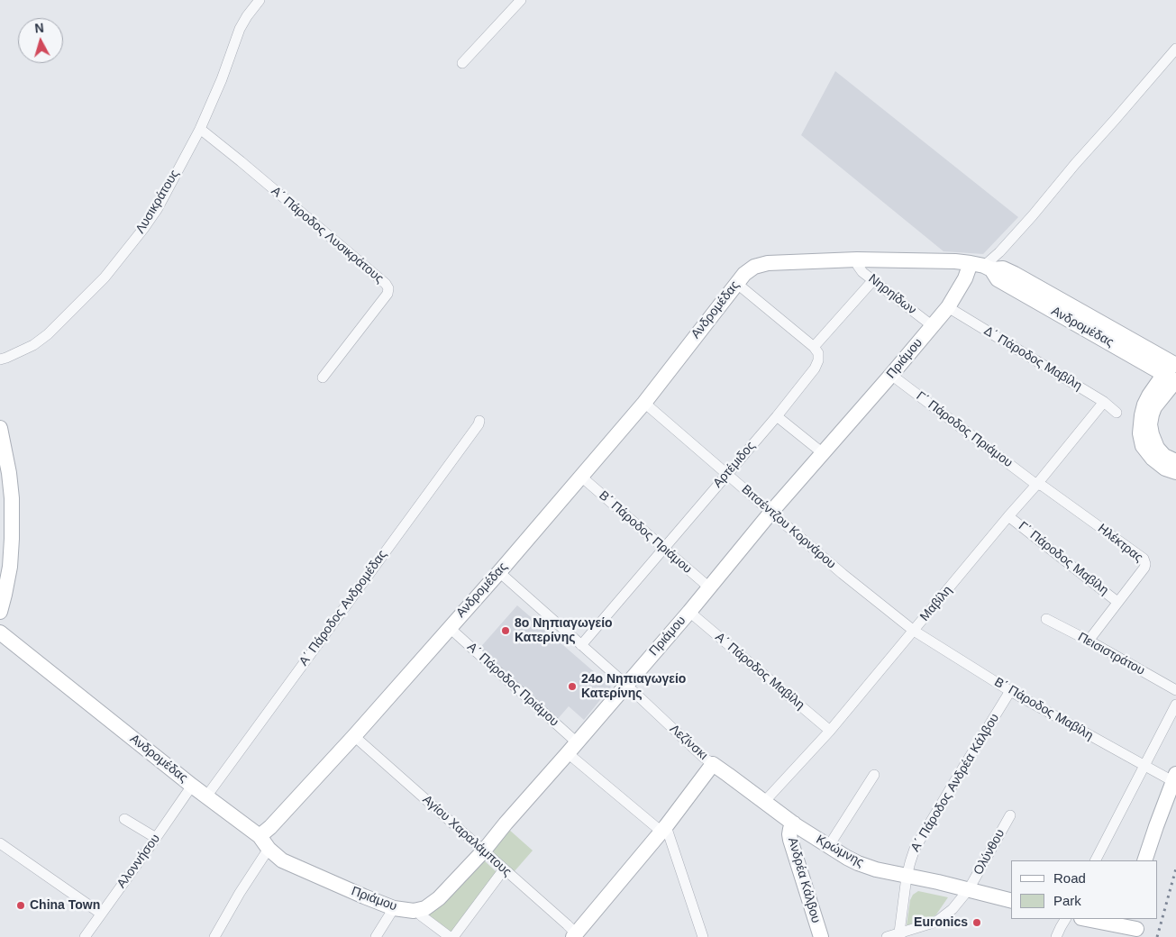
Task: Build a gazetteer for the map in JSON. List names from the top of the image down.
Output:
{
  "streets": {
    "street": [
      "Λυσικράτους",
      "Α΄ Πάροδος Λυσικράτους",
      "Νηρηίδων",
      "Ανδρομέδας",
      "Πριάμου",
      "Δ΄ Πάροδος Μαβίλη",
      "Γ΄ Πάροδος Πριάμου",
      "Αρτέμιδος",
      "Βιτσέντζου Κορνάρου",
      "Β΄ Πάροδος Πριάμου",
      "Ηλέκτρας",
      "Γ΄ Πάροδος Μαβίλη",
      "Μαβίλη",
      "Α΄ Πάροδος Ανδρομέδας",
      "Πεισιστράτου",
      "Α΄ Πάροδος Μαβίλη",
      "Α΄ Πάροδος Πριάμου",
      "Β΄ Πάροδος Μαβίλη",
      "Λεζίνσκι",
      "Α΄ Πάροδος Ανδρέα Κάλβου",
      "Αγίου Χαραλάμπους",
      "Κρώμνης",
      "Ολύνθου",
      "Αλοννήσου",
      "Ανδρέα Κάλβου"
    ]
  },
  "crossings": [
    ["Λυσικράτους", "Α΄ Πάροδος Λυσικράτους"],
    ["Νηρηίδων", "Ανδρομέδας"],
    ["Νηρηίδων", "Πριάμου"],
    ["Ανδρομέδας", "Πριάμου"],
    ["Ανδρομέδας", "Βιτσέντζου Κορνάρου"],
    ["Ανδρομέδας", "Β΄ Πάροδος Πριάμου"],
    ["Ανδρομέδας", "Α΄ Πάροδος Ανδρομέδας"],
    ["Ανδρομέδας", "Α΄ Πάροδος Πριάμου"],
    ["Ανδρομέδας", "Λεζίνσκι"],
    ["Ανδρομέδας", "Αγίου Χαραλάμπους"],
    ["Ανδρομέδας", "Αλοννήσου"],
    ["Πριάμου", "Δ΄ Πάροδος Μαβίλη"],
    ["Πριάμου", "Γ΄ Πάροδος Πριάμου"],
    ["Πριάμου", "Βιτσέντζου Κορνάρου"],
    ["Πριάμου", "Β΄ Πάροδος Πριάμου"],
    ["Πριάμου", "Α΄ Πάροδος Μαβίλη"],
    ["Πριάμου", "Α΄ Πάροδος Πριάμου"],
    ["Πριάμου", "Λεζίνσκι"],
    ["Πριάμου", "Αγίου Χαραλάμπους"],
    ["Δ΄ Πάροδος Μαβίλη", "Μαβίλη"],
    ["Γ΄ Πάροδος Πριάμου", "Ηλέκτρας"],
    ["Γ΄ Πάροδος Πριάμου", "Μαβίλη"],
    ["Αρτέμιδος", "Βιτσέντζου Κορνάρου"],
    ["Αρτέμιδος", "Β΄ Πάροδος Πριάμου"],
    ["Αρτέμιδος", "Λεζίνσκι"],
    ["Βιτσέντζου Κορνάρου", "Μαβίλη"],
    ["Βιτσέντζου Κορνάρου", "Β΄ Πάροδος Μαβίλη"],
    ["Ηλέκτρας", "Γ΄ Πάροδος Μαβίλη"],
    ["Ηλέκτρας", "Μαβίλη"],
    ["Ηλέκτρας", "Πεισιστράτου"],
    ["Γ΄ Πάροδος Μαβίλη", "Μαβίλη"],
    ["Μαβίλη", "Α΄ Πάροδος Μαβίλη"],
    ["Μαβίλη", "Β΄ Πάροδος Μαβίλη"],
    ["Μαβίλη", "Κρώμνης"],
    ["Α΄ Πάροδος Πριάμου", "Λεζίνσκι"],
    ["Β΄ Πάροδος Μαβίλη", "Α΄ Πάροδος Ανδρέα Κάλβου"],
    ["Λεζίνσκι", "Αγίου Χαραλάμπους"],
    ["Λεζίνσκι", "Κρώμνης"],
    ["Α΄ Πάροδος Ανδρέα Κάλβου", "Κρώμνης"],
    ["Α΄ Πάροδος Ανδρέα Κάλβου", "Ολύνθου"],
    ["Κρώμνης", "Ολύνθου"],
    ["Κρώμνης", "Ανδρέα Κάλβου"]
  ],
  "places": [
    "8ο Νηπιαγωγείο Κατερίνης",
    "24ο Νηπιαγωγείο Κατερίνης",
    "China Town",
    "Euronics"
  ],
  "legend": ["Road", "Park"],
  "north": "top"
}
